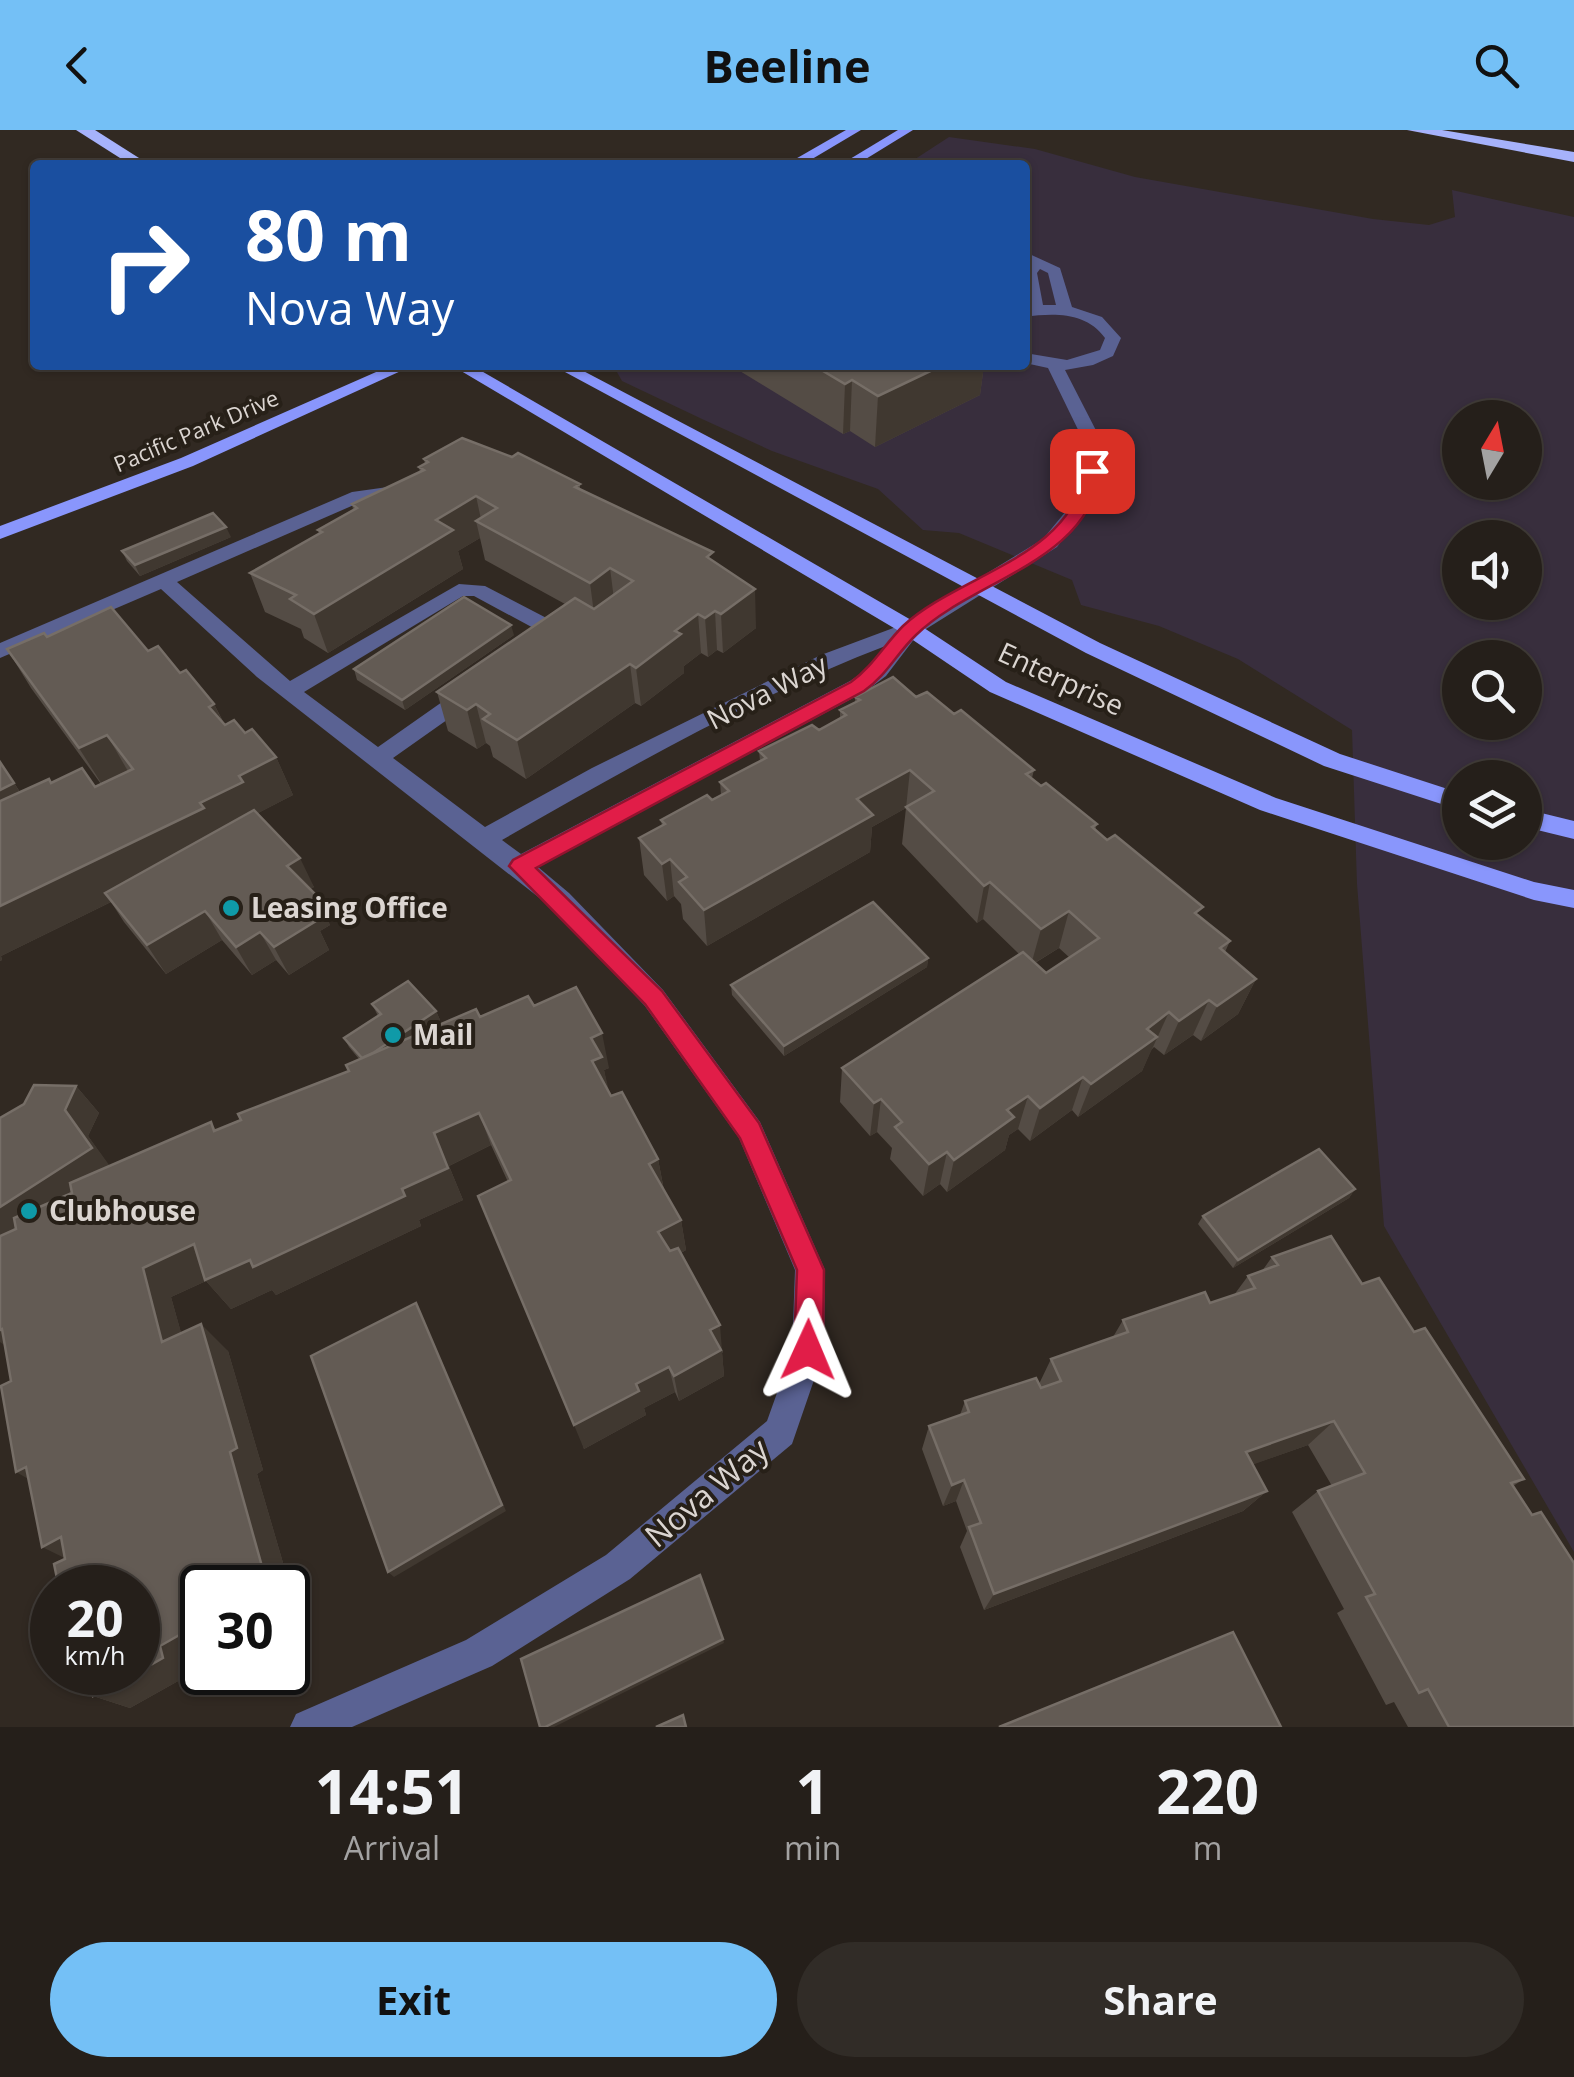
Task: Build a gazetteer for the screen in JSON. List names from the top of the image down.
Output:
{
  "streets": {
    "main road": ["Pacific Park Drive", "Enterprise"],
    "street": ["Nova Way"]
  },
  "crossings": [
    ["Enterprise", "Nova Way"]
  ],
  "places": ["Leasing Office", "Mail", "Clubhouse"],
  "north": "top",
  "page": {
    "header": "Beeline",
    "turn": ["80 m", "Nova Way"],
    "speed": "20 km/h",
    "limit": "30",
    "eta": [
      "14:51",
      "Arrival",
      "1",
      "min",
      "220",
      "m"
    ],
    "buttons": ["Exit", "Share"]
  }
}
